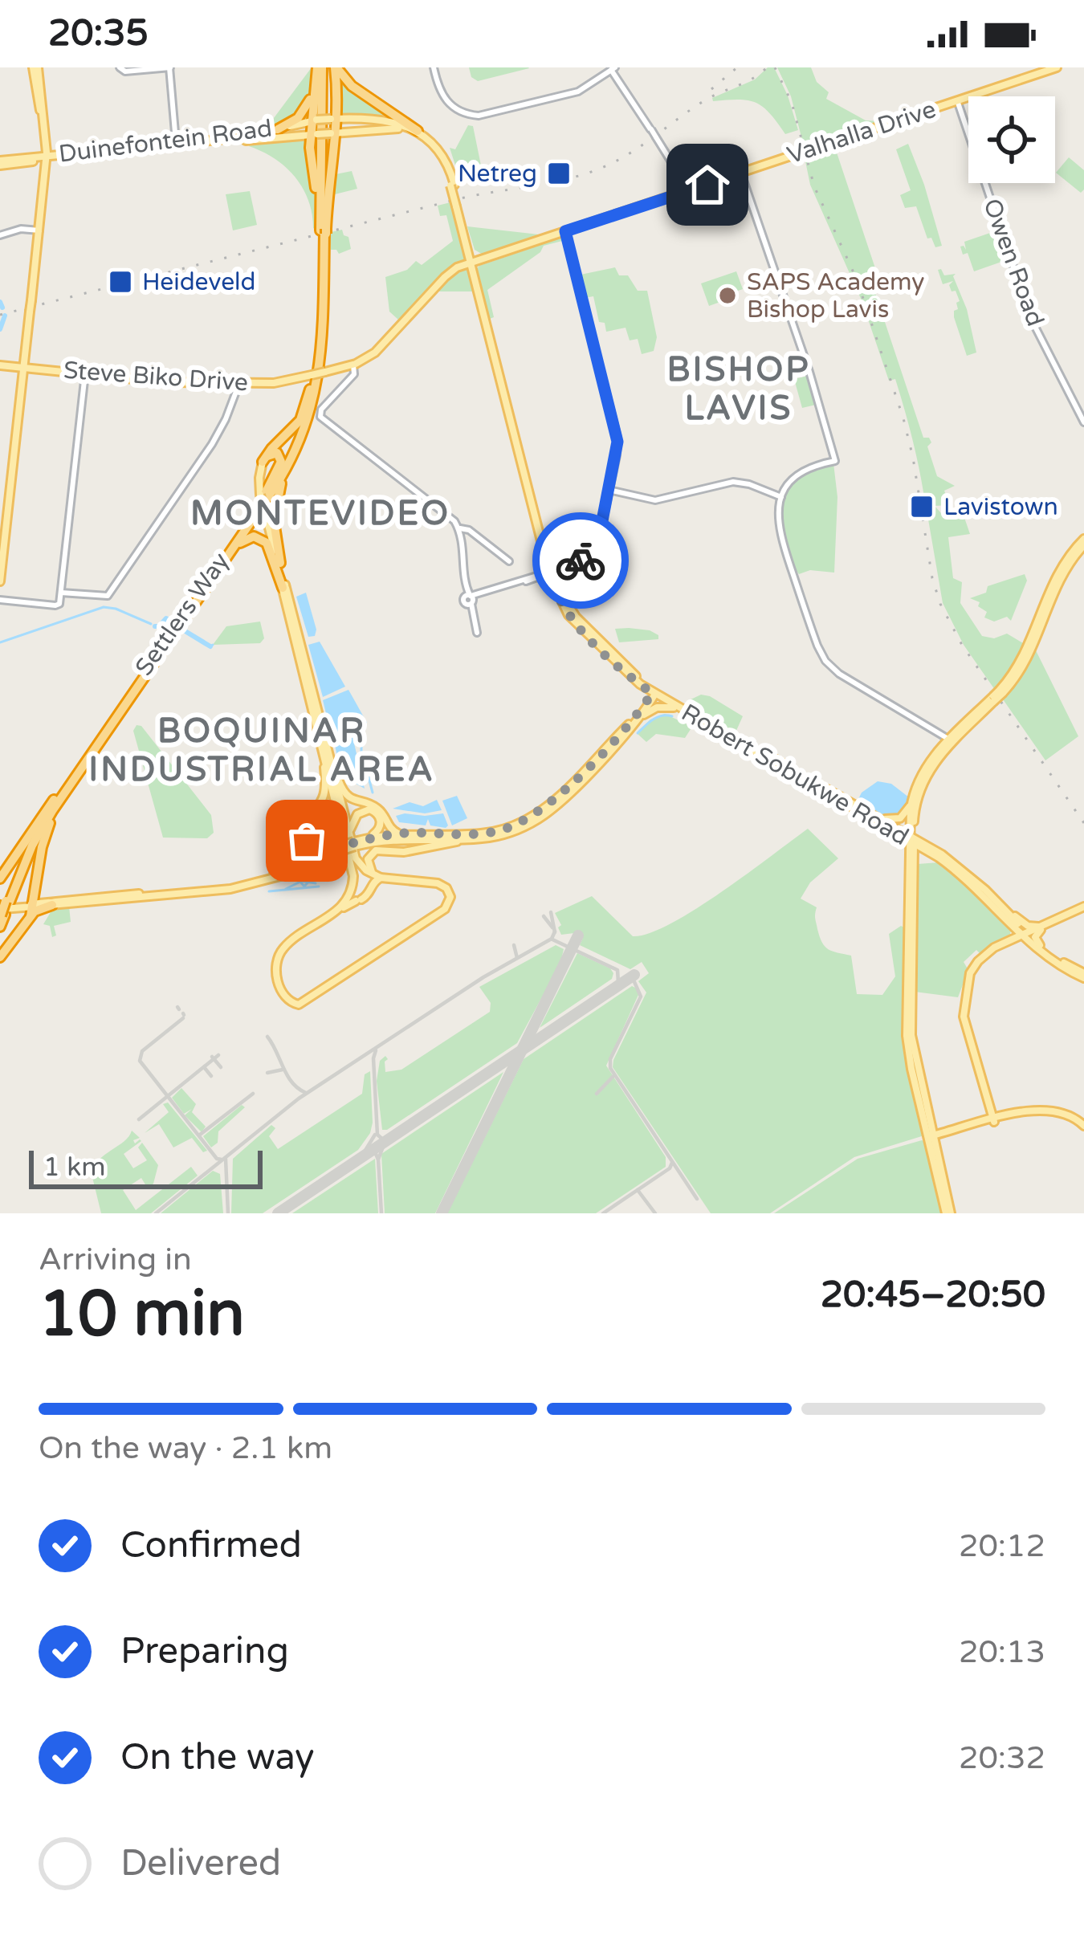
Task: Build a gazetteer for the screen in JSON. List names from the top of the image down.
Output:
{
  "streets": {
    "highway": ["Settlers Way"],
    "main road": [
      "Valhalla Drive",
      "Duinefontein Road",
      "Steve Biko Drive",
      "Robert Sobukwe Road"
    ],
    "street": ["Owen Road"]
  },
  "crossings": [
    ["Valhalla Drive", "Owen Road"],
    ["Valhalla Drive", "Steve Biko Drive"],
    ["Valhalla Drive", "Settlers Way"],
    ["Valhalla Drive", "Robert Sobukwe Road"],
    ["Duinefontein Road", "Robert Sobukwe Road"],
    ["Steve Biko Drive", "Settlers Way"]
  ],
  "districts": ["BISHOP LAVIS", "MONTEVIDEO", "BOQUINAR INDUSTRIAL AREA"],
  "places": {
    "transit": ["Netreg", "Heideveld", "Lavistown"],
    "other": ["SAPS Academy Bishop Lavis"]
  },
  "scale_bar": "1 km",
  "page": {
    "status": "20:35",
    "scale": "1 km",
    "heading": ["10 min", "Arriving in", "20:45–20:50"],
    "bar": "On the way · 2.1 km",
    "list": [
      ["Confirmed", "20:12"],
      ["Preparing", "20:13"],
      ["On the way", "20:32"],
      "Delivered"
    ]
  }
}
